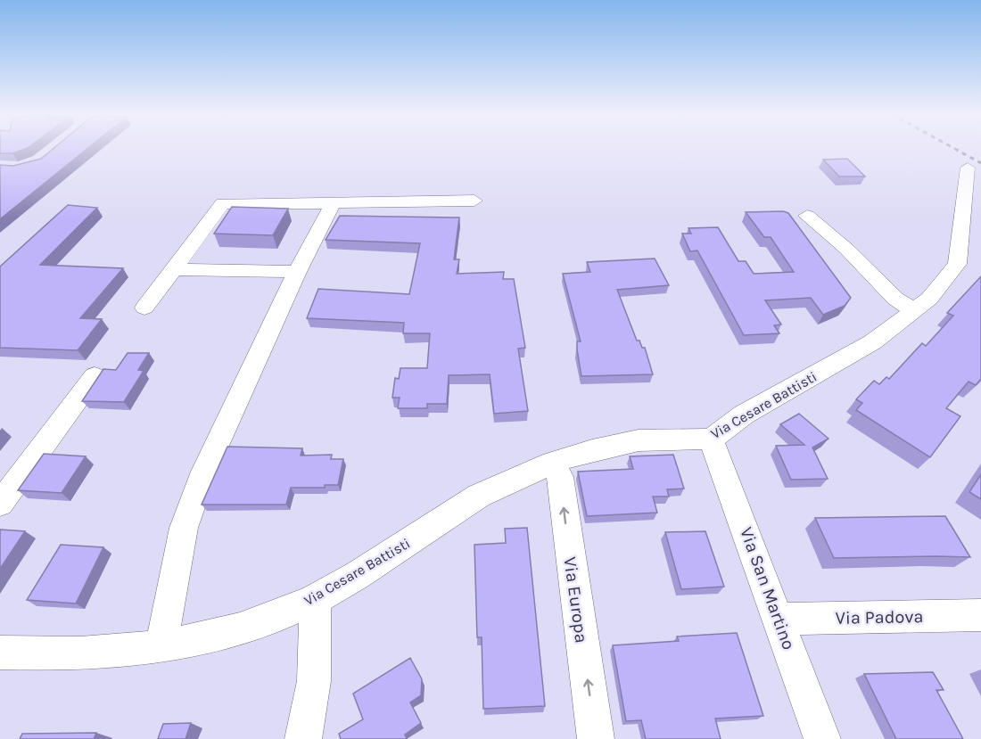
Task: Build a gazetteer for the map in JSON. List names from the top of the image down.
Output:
{
  "streets": {
    "street": [
      "Via Cesare Battisti",
      "Via San Martino",
      "Via Europa",
      "Via Padova"
    ]
  },
  "crossings": [
    ["Via Cesare Battisti", "Via San Martino"],
    ["Via Cesare Battisti", "Via Europa"],
    ["Via San Martino", "Via Padova"]
  ],
  "one_way": ["Via Europa"]
}
